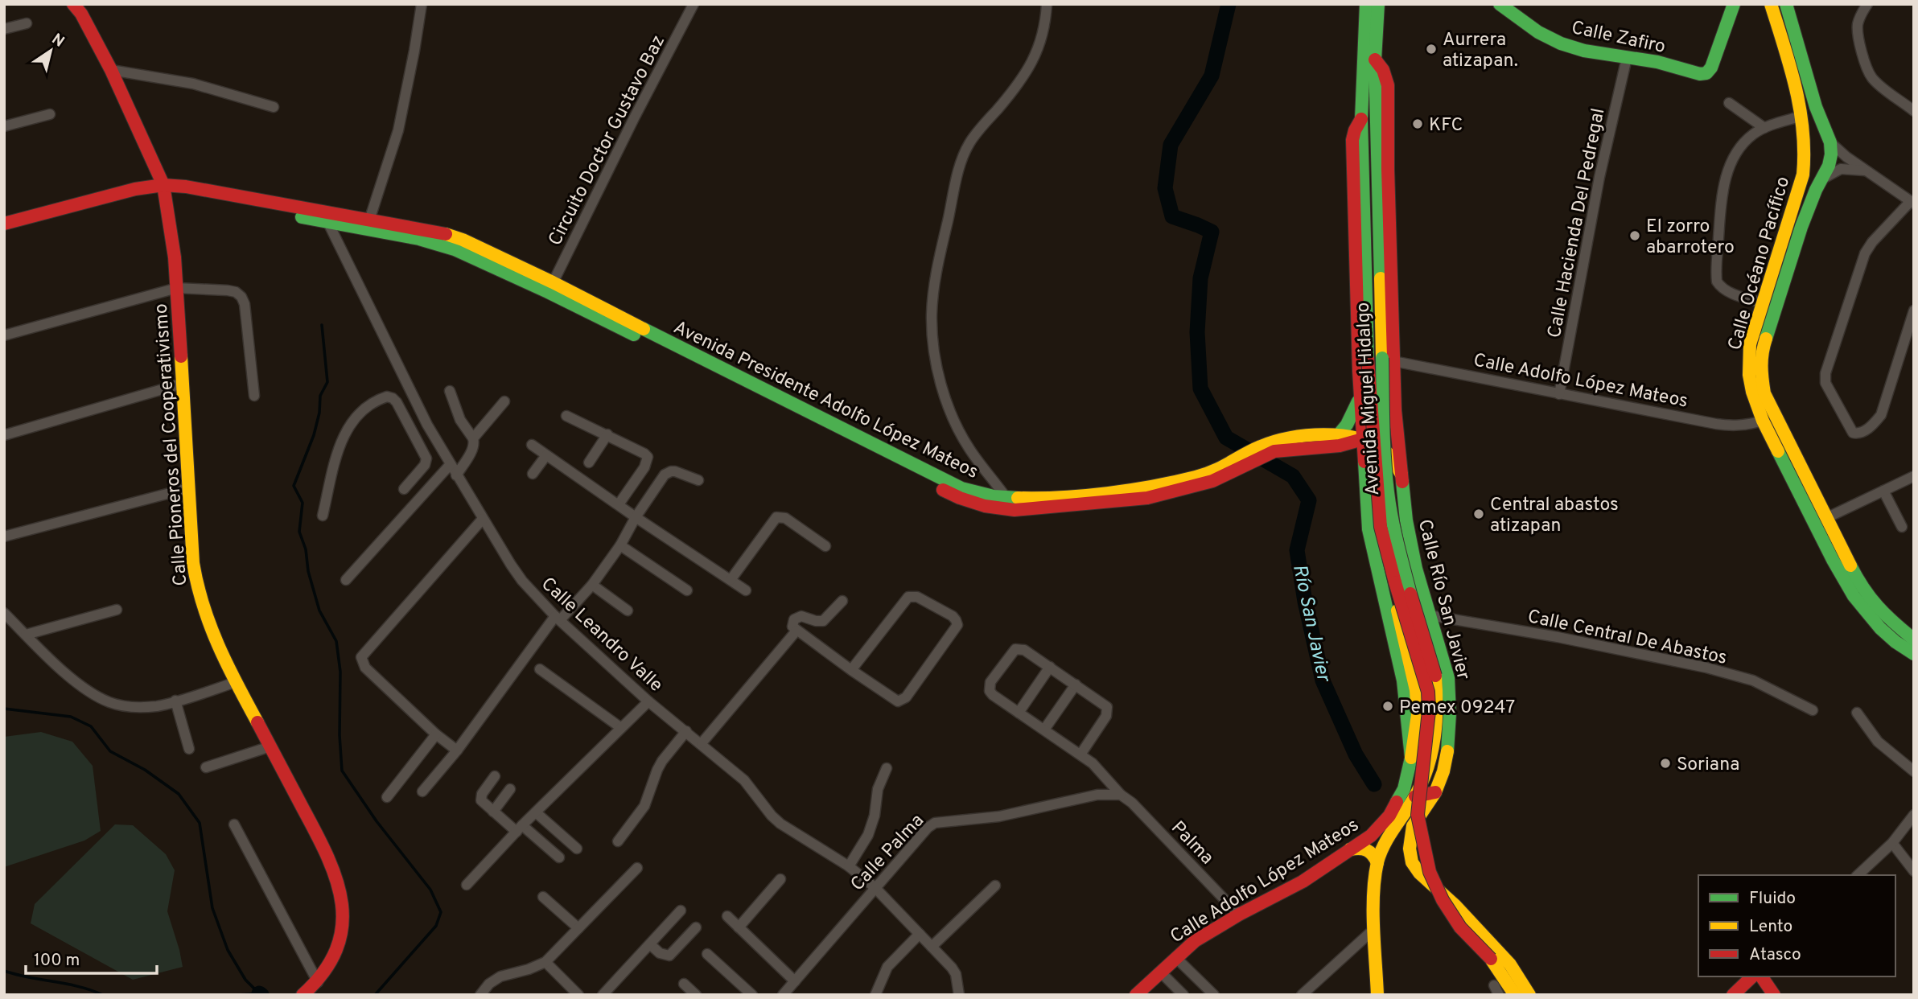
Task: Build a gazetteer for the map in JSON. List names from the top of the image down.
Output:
{
  "streets": {
    "main road": [
      "Calle Zafiro",
      "Calle Océano Pacífico",
      "Calle Adolfo López Mateos",
      "Avenida Presidente Adolfo López Mateos",
      "Avenida Miguel Hidalgo",
      "Calle Pioneros del Cooperativismo",
      "Calle Río San Javier"
    ],
    "street": [
      "Circuito Doctor Gustavo Baz",
      "Calle Hacienda Del Pedregal",
      "Calle Leandro Valle",
      "Calle Central De Abastos",
      "Palma",
      "Calle Palma"
    ]
  },
  "crossings": [
    ["Calle Zafiro", "Calle Hacienda Del Pedregal"],
    ["Circuito Doctor Gustavo Baz", "Avenida Presidente Adolfo López Mateos"],
    ["Calle Hacienda Del Pedregal", "Calle Adolfo López Mateos"],
    ["Calle Océano Pacífico", "Calle Adolfo López Mateos"],
    ["Calle Adolfo López Mateos", "Avenida Miguel Hidalgo"],
    ["Calle Adolfo López Mateos", "Calle Río San Javier"],
    ["Calle Adolfo López Mateos", "Palma"],
    ["Avenida Presidente Adolfo López Mateos", "Calle Pioneros del Cooperativismo"],
    ["Avenida Presidente Adolfo López Mateos", "Calle Leandro Valle"],
    ["Avenida Miguel Hidalgo", "Calle Río San Javier"],
    ["Calle Río San Javier", "Calle Central De Abastos"],
    ["Calle Leandro Valle", "Calle Palma"],
    ["Palma", "Calle Palma"]
  ],
  "water": ["Río San Javier"],
  "places": [
    "Aurrera atizapan.",
    "KFC",
    "El zorro abarrotero",
    "Central abastos atizapan",
    "Pemex 09247",
    "Soriana"
  ],
  "legend": ["Fluido", "Lento", "Atasco"],
  "scale_bar": "100 m",
  "north": "top right"
}
